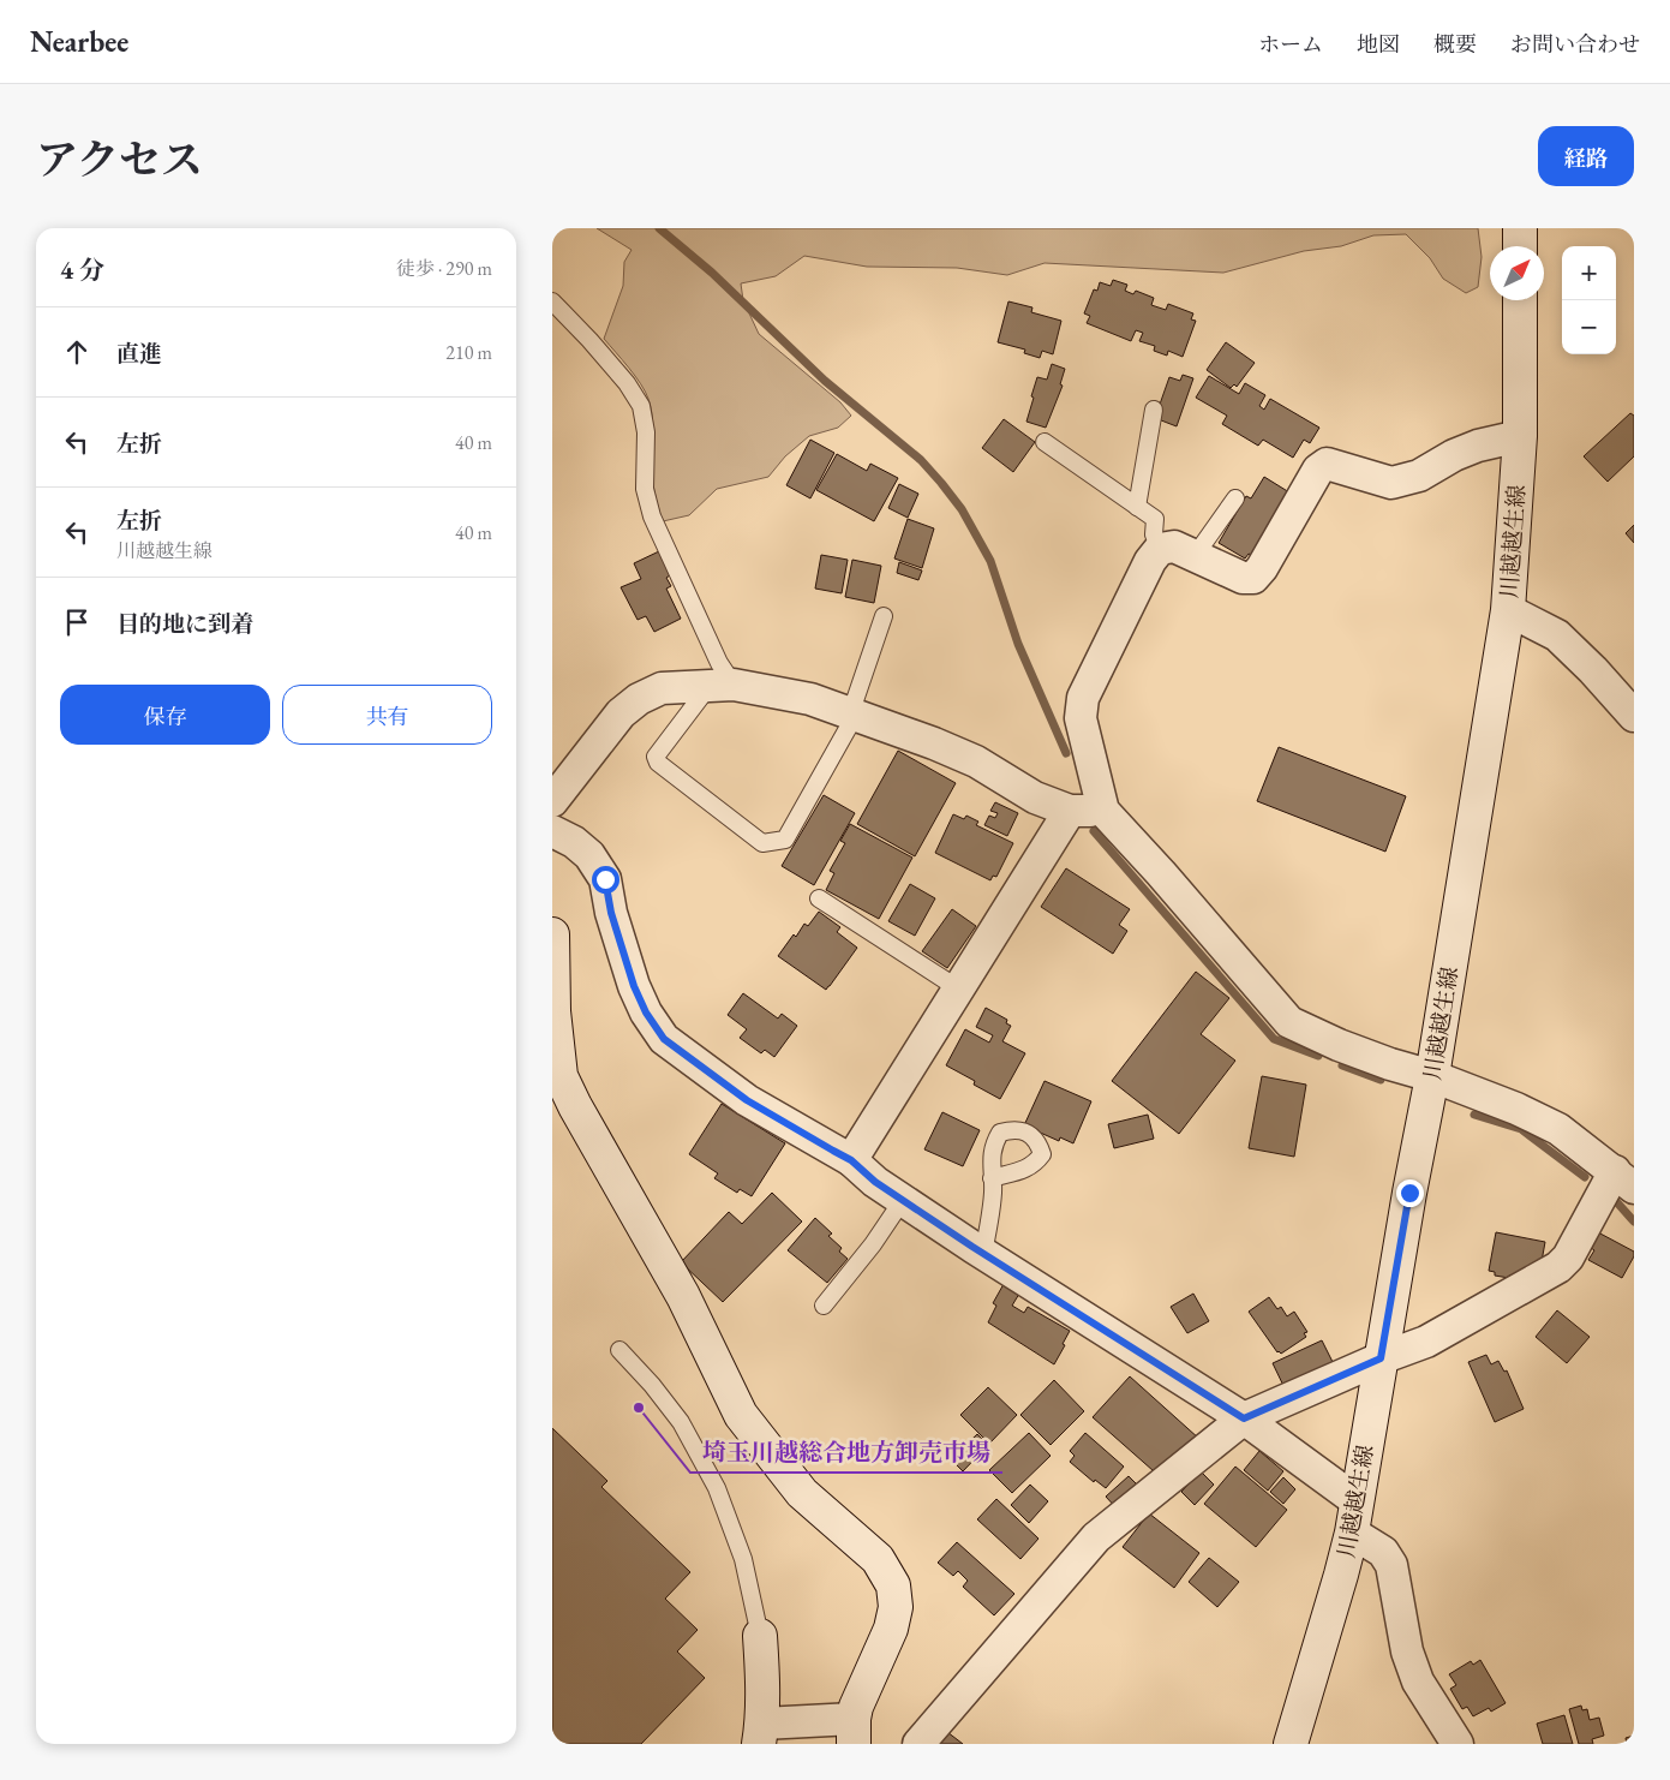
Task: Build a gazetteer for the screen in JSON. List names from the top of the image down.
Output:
{
  "streets": {
    "main road": ["川越越生線"]
  },
  "places": ["埼玉川越総合地方卸売市場"],
  "north": "top right",
  "page": {
    "header": "Nearbee",
    "nav": [
      "ホーム",
      "地図",
      "概要",
      "お問い合わせ"
    ],
    "title": "アクセス",
    "buttons": [
      "経路",
      ["保存", "共有"]
    ],
    "heading": ["4 分", "徒歩 · 290 m"],
    "map_buttons": ["+", "−"],
    "list": [
      ["直進", "210 m"],
      ["左折", "40 m"],
      ["左折", "川越越生線", "40 m"],
      "目的地に到着"
    ]
  }
}
